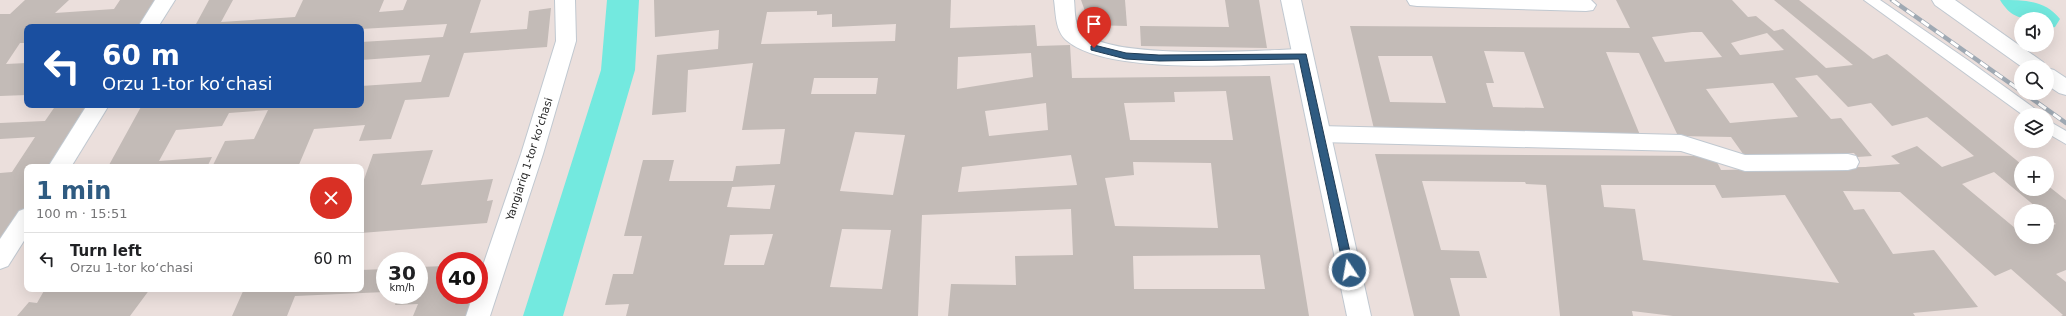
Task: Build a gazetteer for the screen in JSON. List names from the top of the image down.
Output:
{
  "streets": {
    "street": ["Yangiariq 1-tor koʻchasi"]
  },
  "page": {
    "map_buttons": ["+", "−"],
    "turn": ["60 m", "Orzu 1-tor koʻchasi"],
    "heading": ["1 min", "100 m · 15:51"],
    "list": [
      {
        "name": "Turn left",
        "note": "Orzu 1-tor koʻchasi",
        "value": "60 m"
      }
    ],
    "speed": "30 km/h",
    "limit": "40"
  }
}
